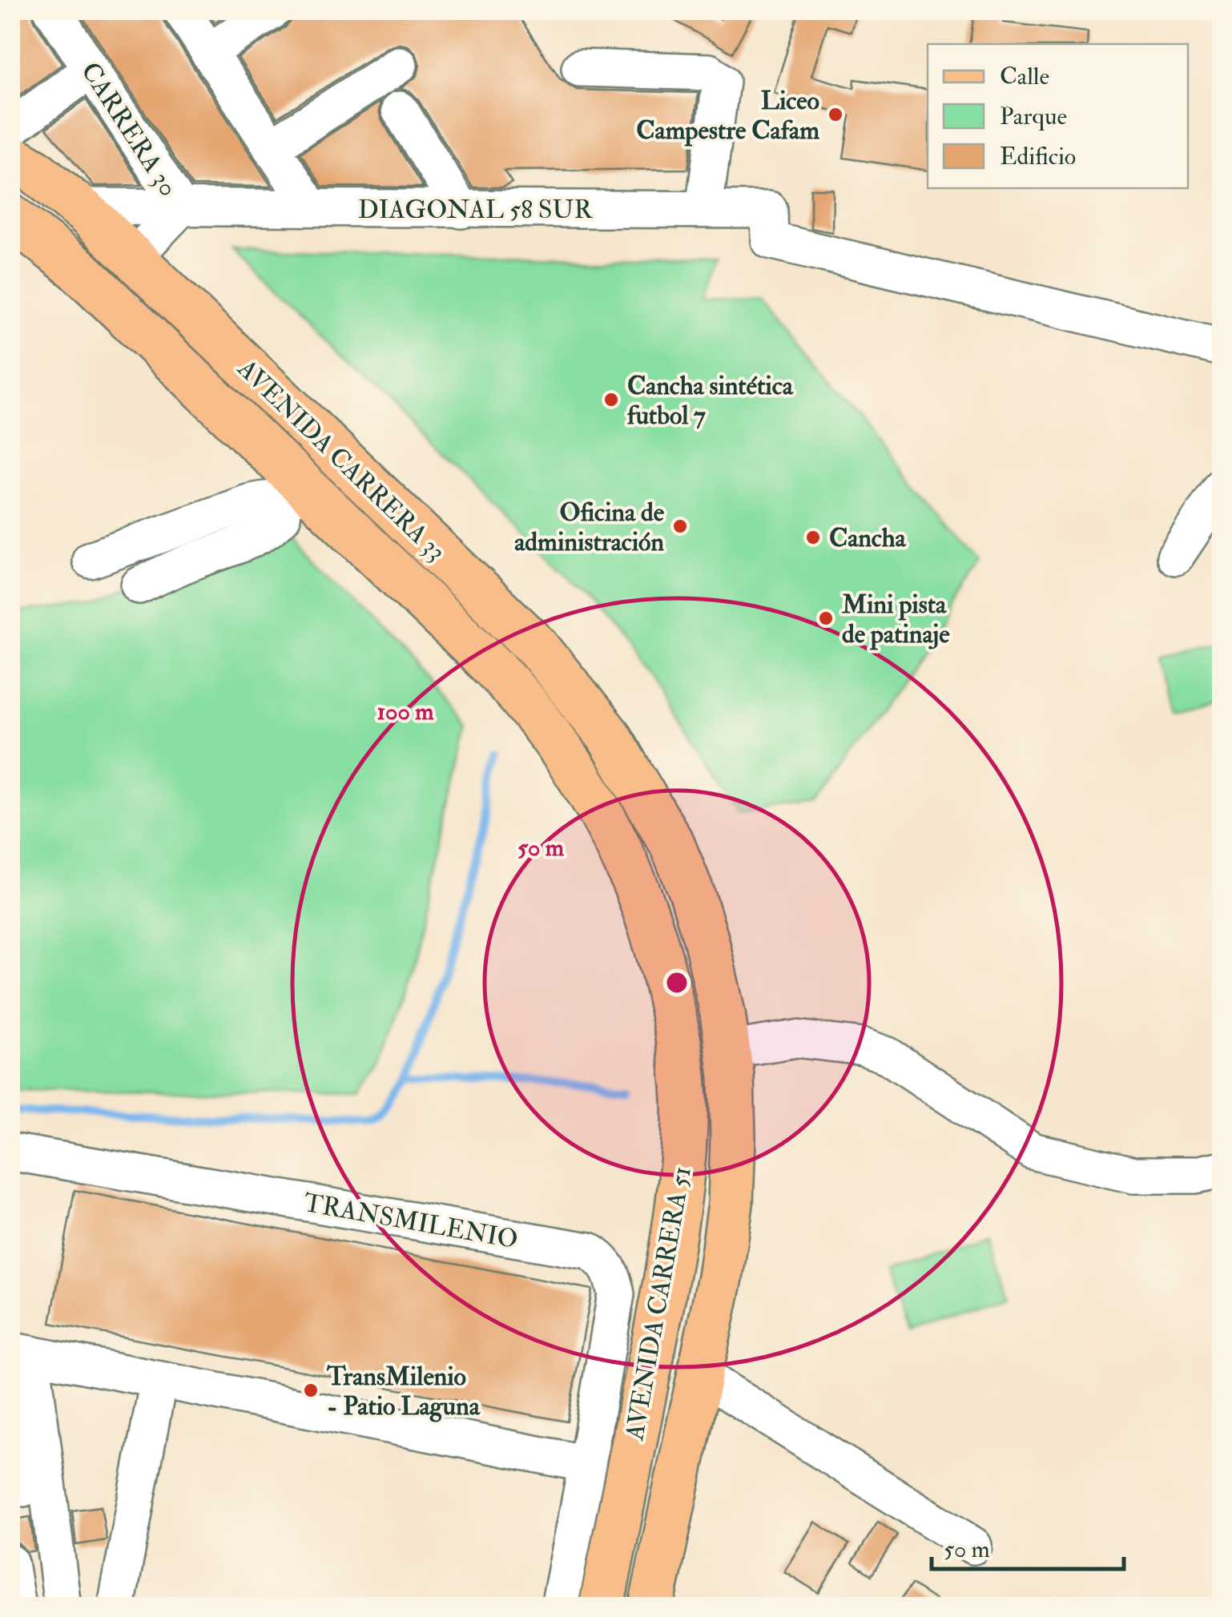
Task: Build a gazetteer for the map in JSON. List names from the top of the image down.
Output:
{
  "streets": {
    "main road": ["AVENIDA CARRERA 33", "AVENIDA CARRERA 51"],
    "street": ["CARRERA 30", "DIAGONAL 58 SUR", "TRANSMILENIO"]
  },
  "crossings": [
    ["CARRERA 30", "DIAGONAL 58 SUR"],
    ["DIAGONAL 58 SUR", "AVENIDA CARRERA 33"],
    ["AVENIDA CARRERA 33", "AVENIDA CARRERA 51"]
  ],
  "places": [
    "Liceo Campestre Cafam",
    "Cancha sintética futbol 7",
    "Oficina de administración",
    "Cancha",
    "Mini pista de patinaje",
    "TransMilenio - Patio Laguna"
  ],
  "legend": ["Calle", "Parque", "Edificio"],
  "scale_bar": "50 m",
  "rings": ["100 m", "50 m"]
}
